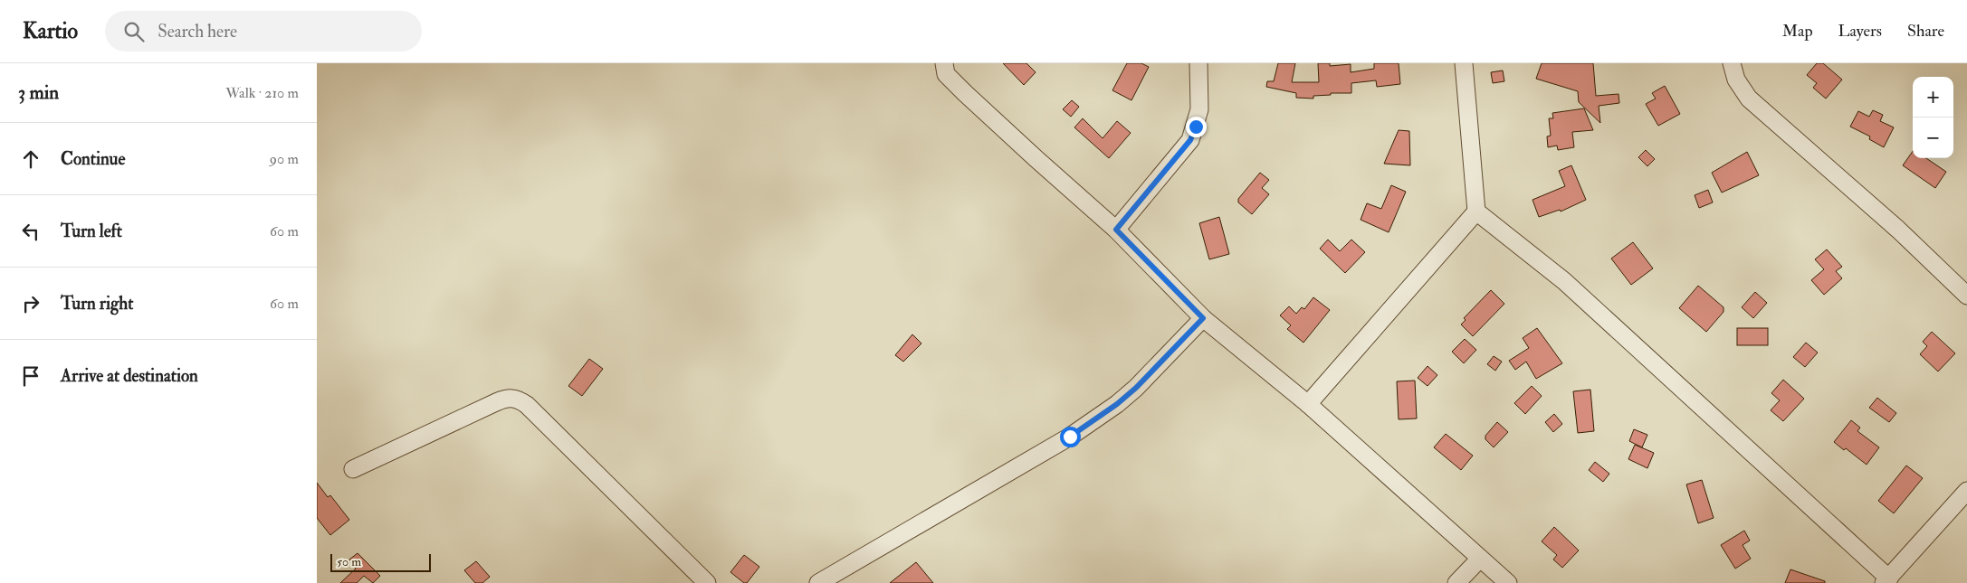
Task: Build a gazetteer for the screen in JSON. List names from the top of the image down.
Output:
{
  "scale_bar": "50 m",
  "page": {
    "header": "Kartio",
    "search": "Search here",
    "nav": ["Map", "Layers", "Share"],
    "heading": ["3 min", "Walk · 210 m"],
    "map_buttons": ["+", "−"],
    "list": [
      ["Continue", "90 m"],
      ["Turn left", "60 m"],
      ["Turn right", "60 m"],
      "Arrive at destination"
    ],
    "scale": "50 m"
  }
}
